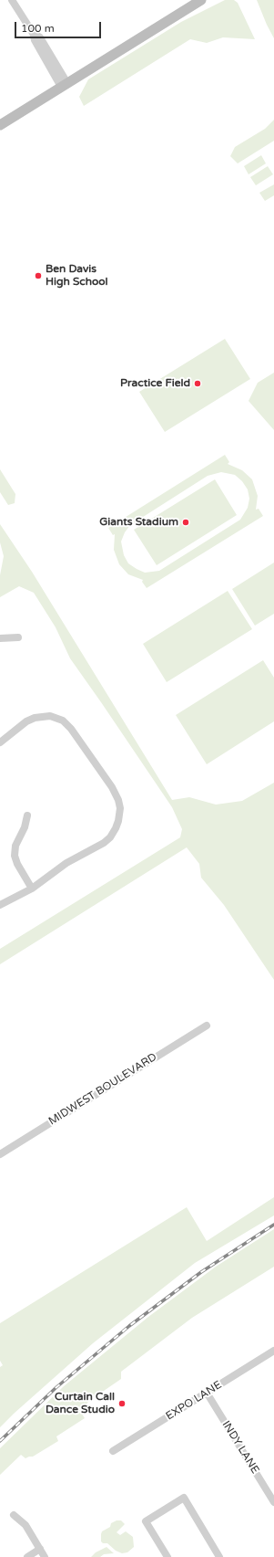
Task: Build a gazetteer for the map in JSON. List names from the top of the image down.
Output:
{
  "streets": {
    "street": ["MIDWEST BOULEVARD", "EXPO LANE", "INDY LANE"]
  },
  "crossings": [
    ["EXPO LANE", "INDY LANE"]
  ],
  "places": [
    "Ben Davis High School",
    "Practice Field",
    "Giants Stadium",
    "Curtain Call Dance Studio"
  ],
  "scale_bar": "100 m"
}
